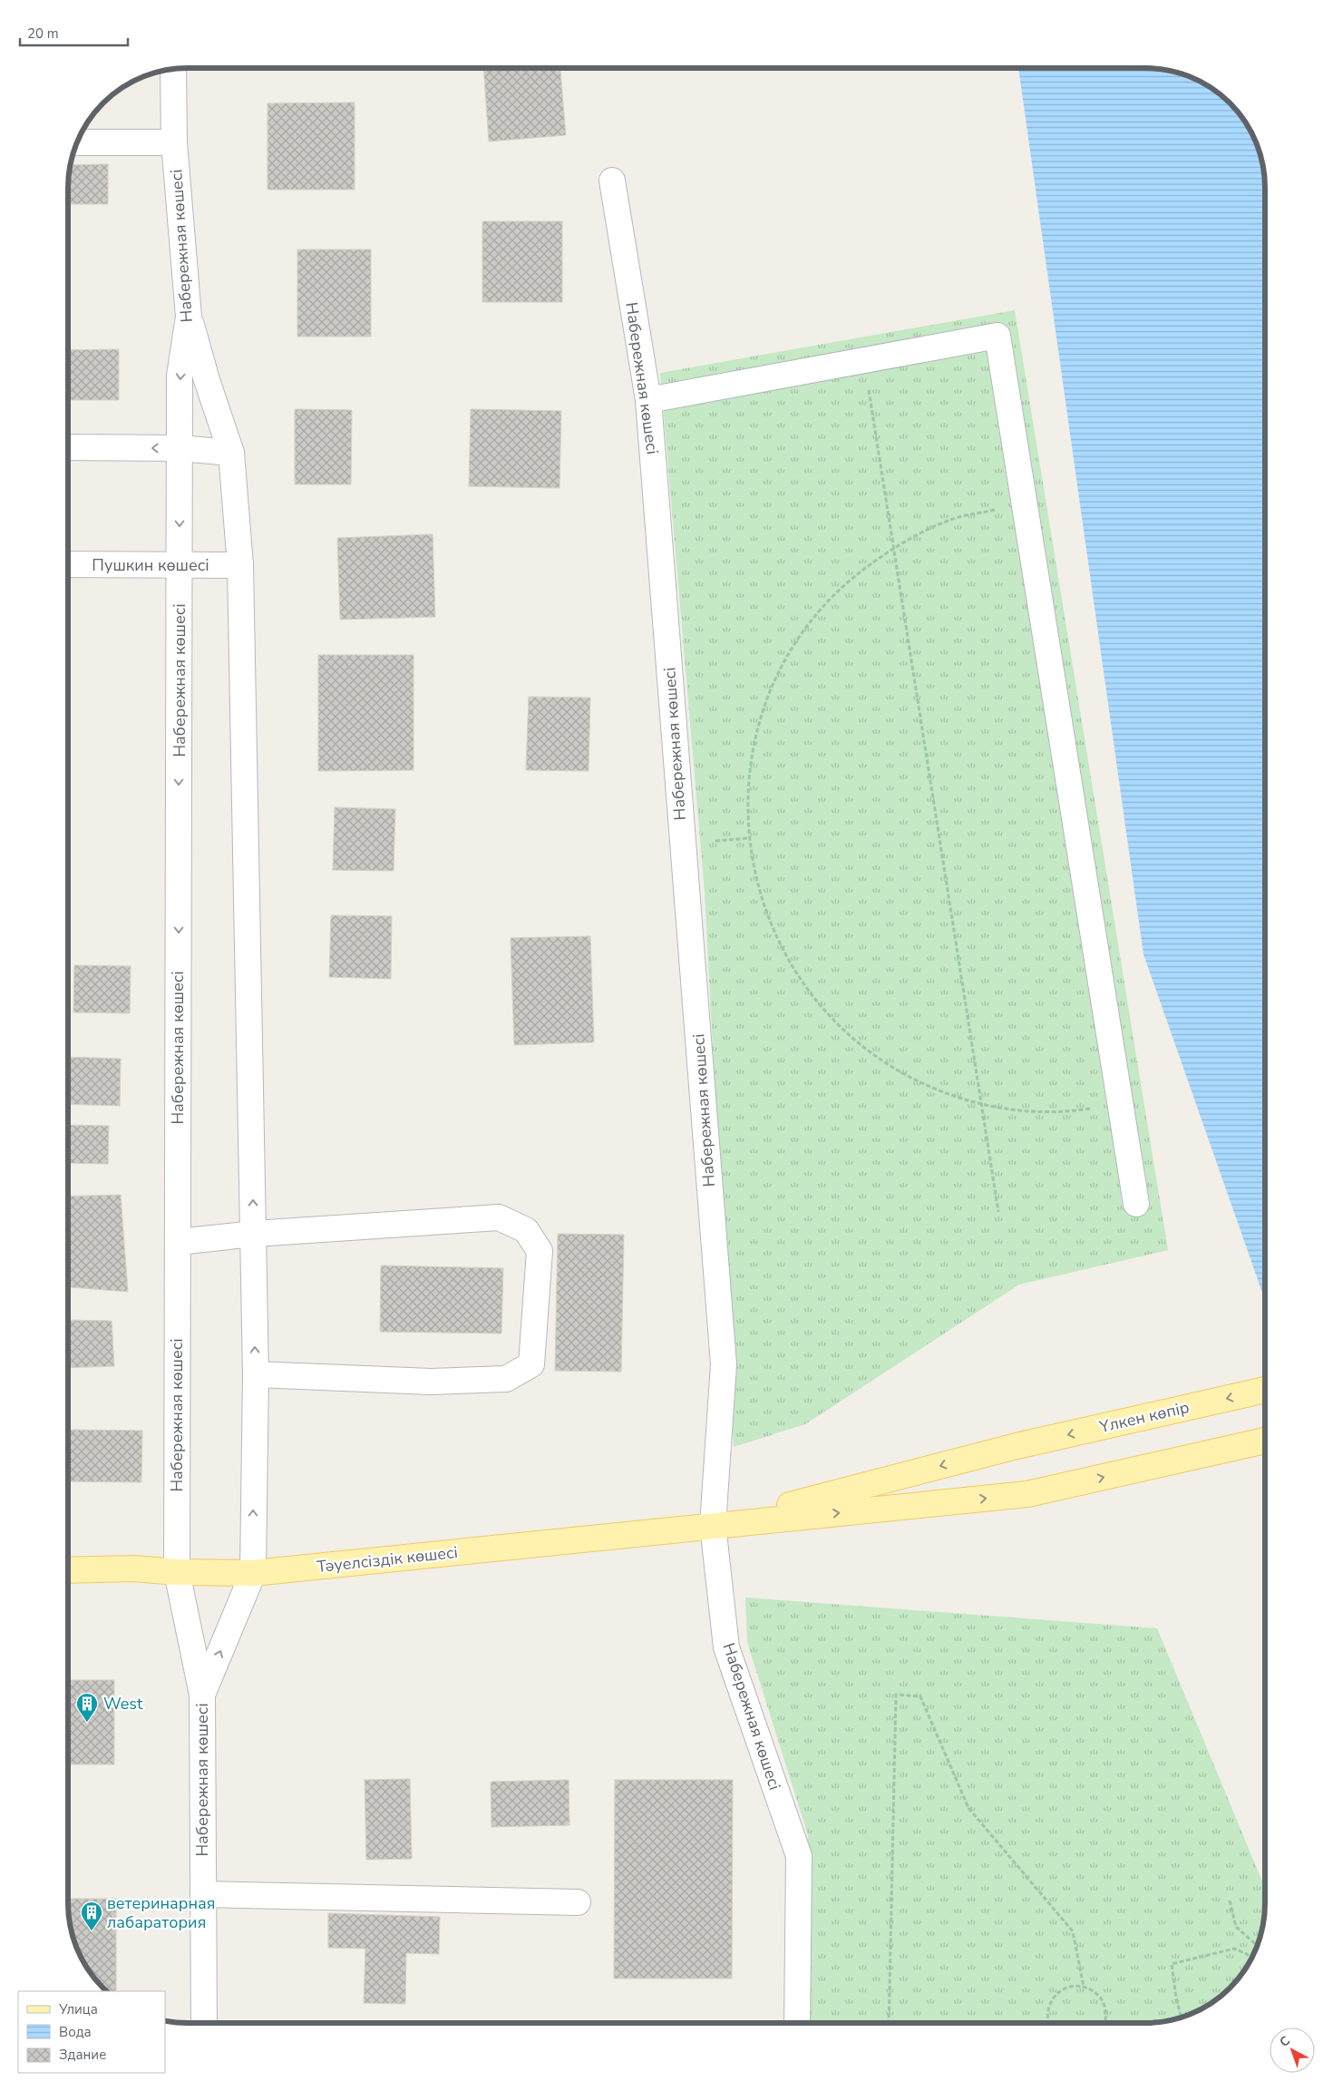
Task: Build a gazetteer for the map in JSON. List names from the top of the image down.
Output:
{
  "streets": {
    "main road": ["Үлкен көпір", "Тәуелсіздік көшесі"],
    "street": ["Набережная көшесі", "Пушкин көшесі"]
  },
  "crossings": [
    ["Набережная көшесі", "Пушкин көшесі"],
    ["Набережная көшесі", "Үлкен көпір"],
    ["Набережная көшесі", "Тәуелсіздік көшесі"],
    ["Үлкен көпір", "Тәуелсіздік көшесі"]
  ],
  "places": {
    "building": ["West", "ветеринарная лабаратория"]
  },
  "legend": ["Улица", "Вода", "Здание"],
  "scale_bar": "20 m",
  "north": "top left"
}
